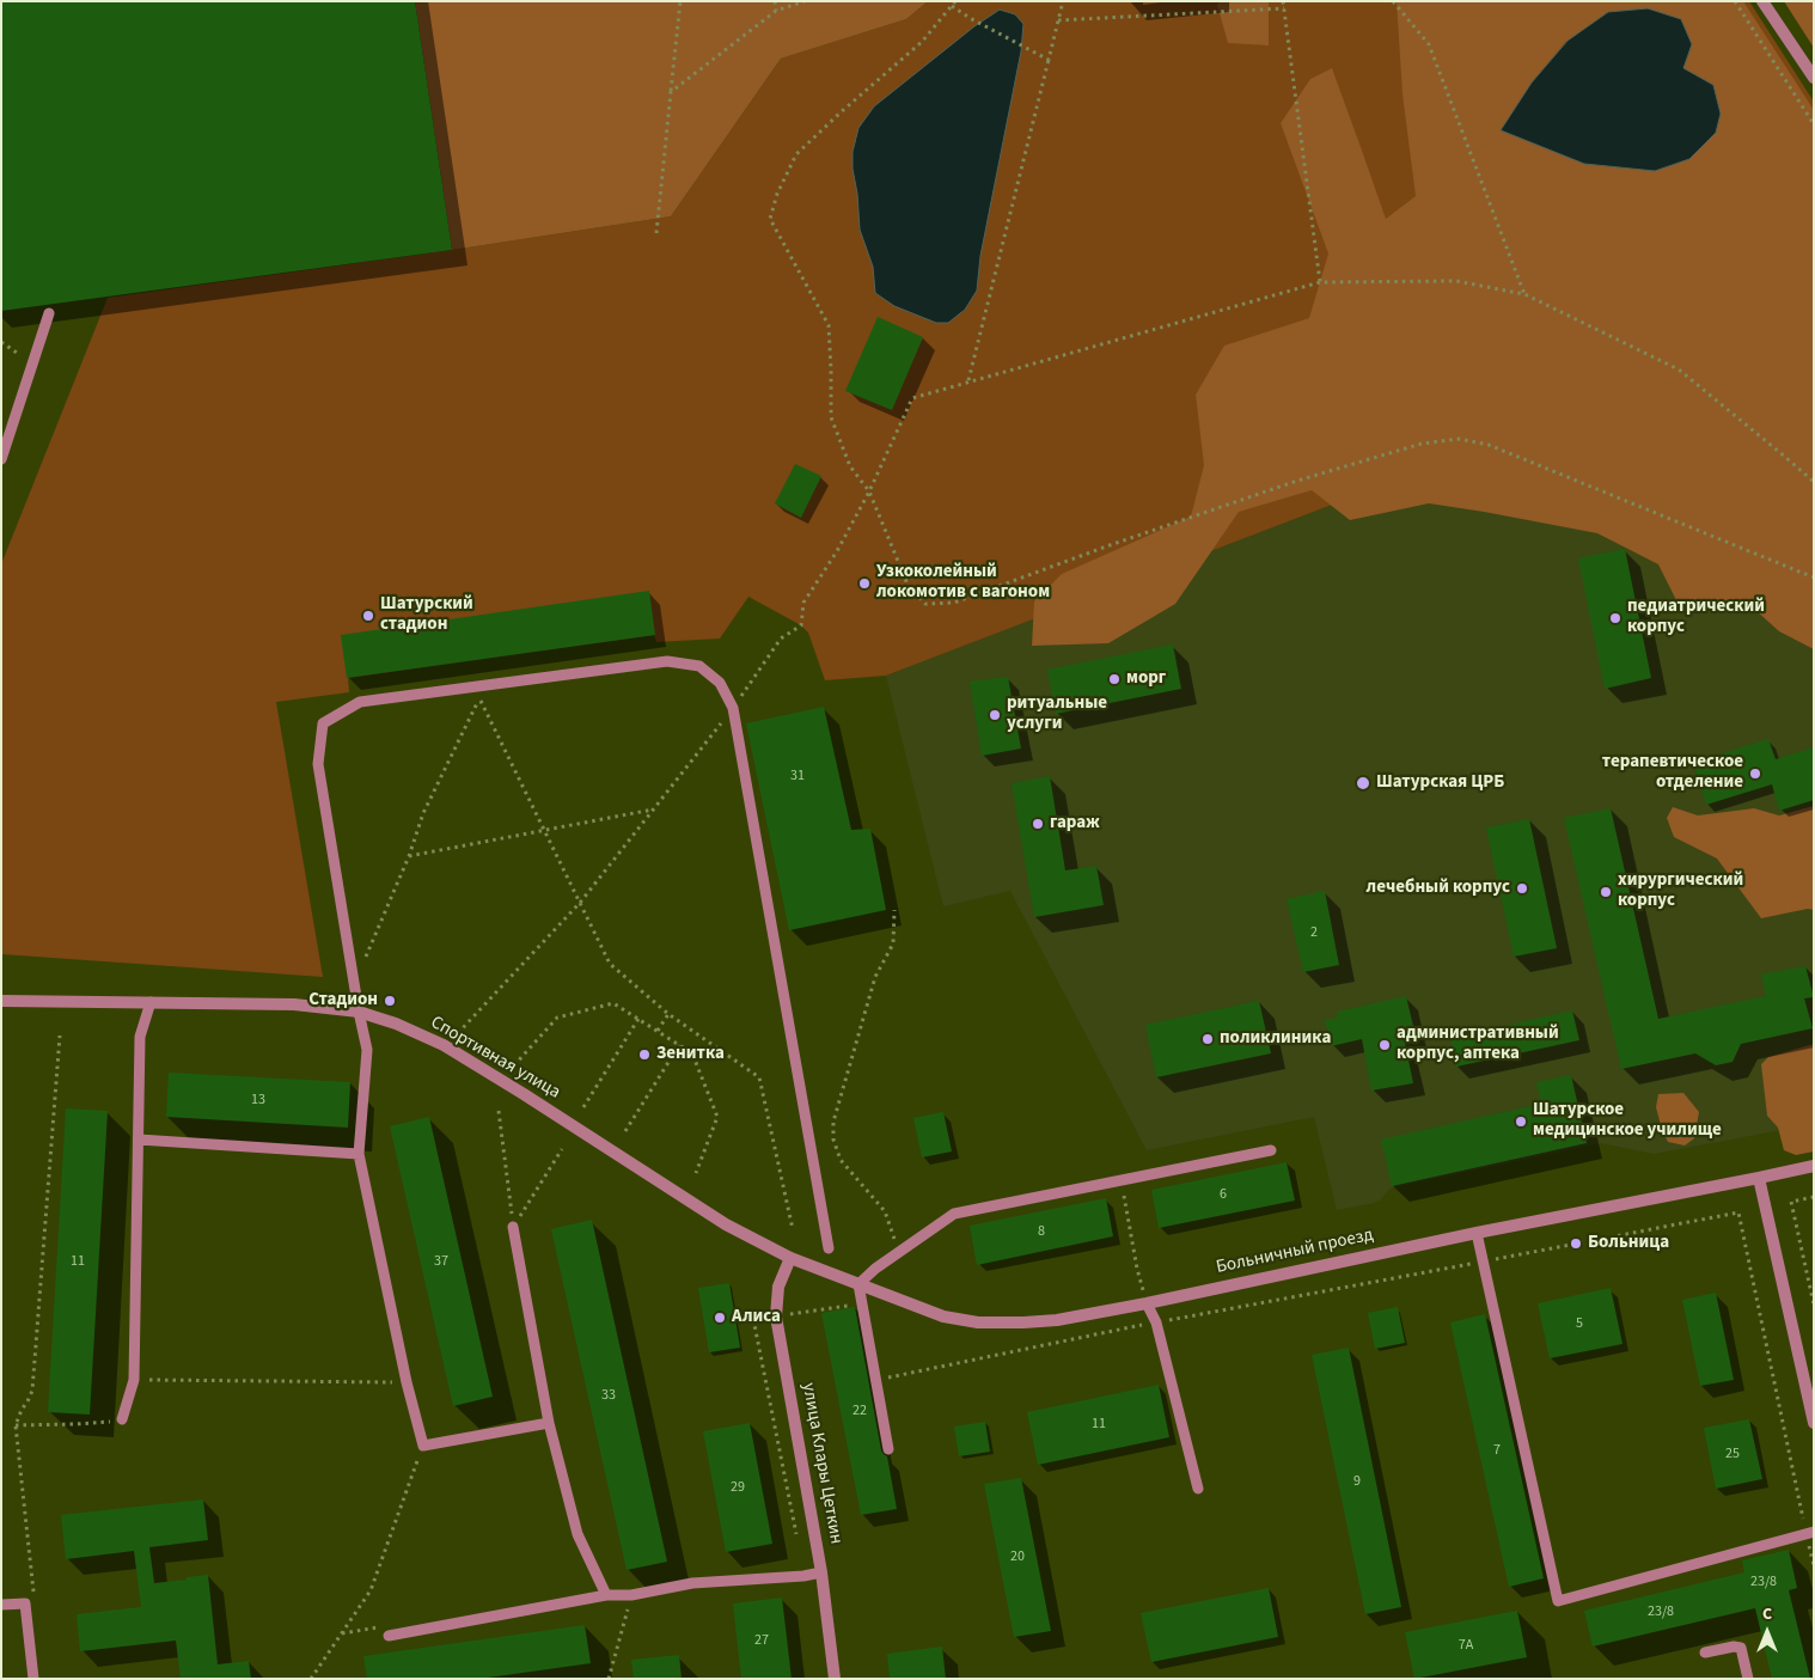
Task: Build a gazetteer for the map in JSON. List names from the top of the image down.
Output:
{
  "streets": {
    "street": ["Спортивная улица", "Больничный проезд", "улица Клары Цеткин"]
  },
  "crossings": [
    ["Спортивная улица", "Больничный проезд"],
    ["Спортивная улица", "улица Клары Цеткин"],
    ["Больничный проезд", "улица Клары Цеткин"]
  ],
  "places": [
    "Узкоколейный локомотив с вагоном",
    "Шатурский стадион",
    "педиатрический корпус",
    "морг",
    "ритуальные услуги",
    "терапевтическое отделение",
    "Шатурская ЦРБ",
    "гараж",
    "лечебный корпус",
    "хирургический корпус",
    "Стадион",
    "поликлиника",
    "административный корпус, аптека",
    "Зенитка",
    "Шатурское медицинское училище",
    "Больница",
    "Алиса"
  ],
  "house_numbers": [
    "31",
    "2",
    "13",
    "6",
    "8",
    "11",
    "37",
    "5",
    "33",
    "22",
    "11",
    "7",
    "25",
    "9",
    "29",
    "20",
    "23/8",
    "23/8",
    "27",
    "7А"
  ],
  "north": "top"
}
